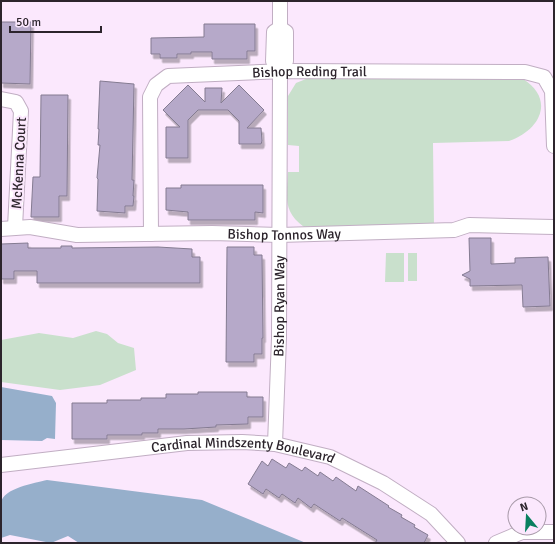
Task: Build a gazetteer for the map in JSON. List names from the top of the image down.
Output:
{
  "streets": {
    "street": [
      "Bishop Reding Trail",
      "McKenna Court",
      "Bishop Tonnos Way",
      "Bishop Ryan Way",
      "Cardinal Mindszenty Boulevard"
    ]
  },
  "crossings": [
    ["Bishop Reding Trail", "Bishop Tonnos Way"],
    ["Bishop Reding Trail", "Bishop Ryan Way"],
    ["McKenna Court", "Bishop Tonnos Way"],
    ["Bishop Tonnos Way", "Bishop Ryan Way"],
    ["Bishop Ryan Way", "Cardinal Mindszenty Boulevard"]
  ],
  "scale_bar": "50 m",
  "north": "top"
}
